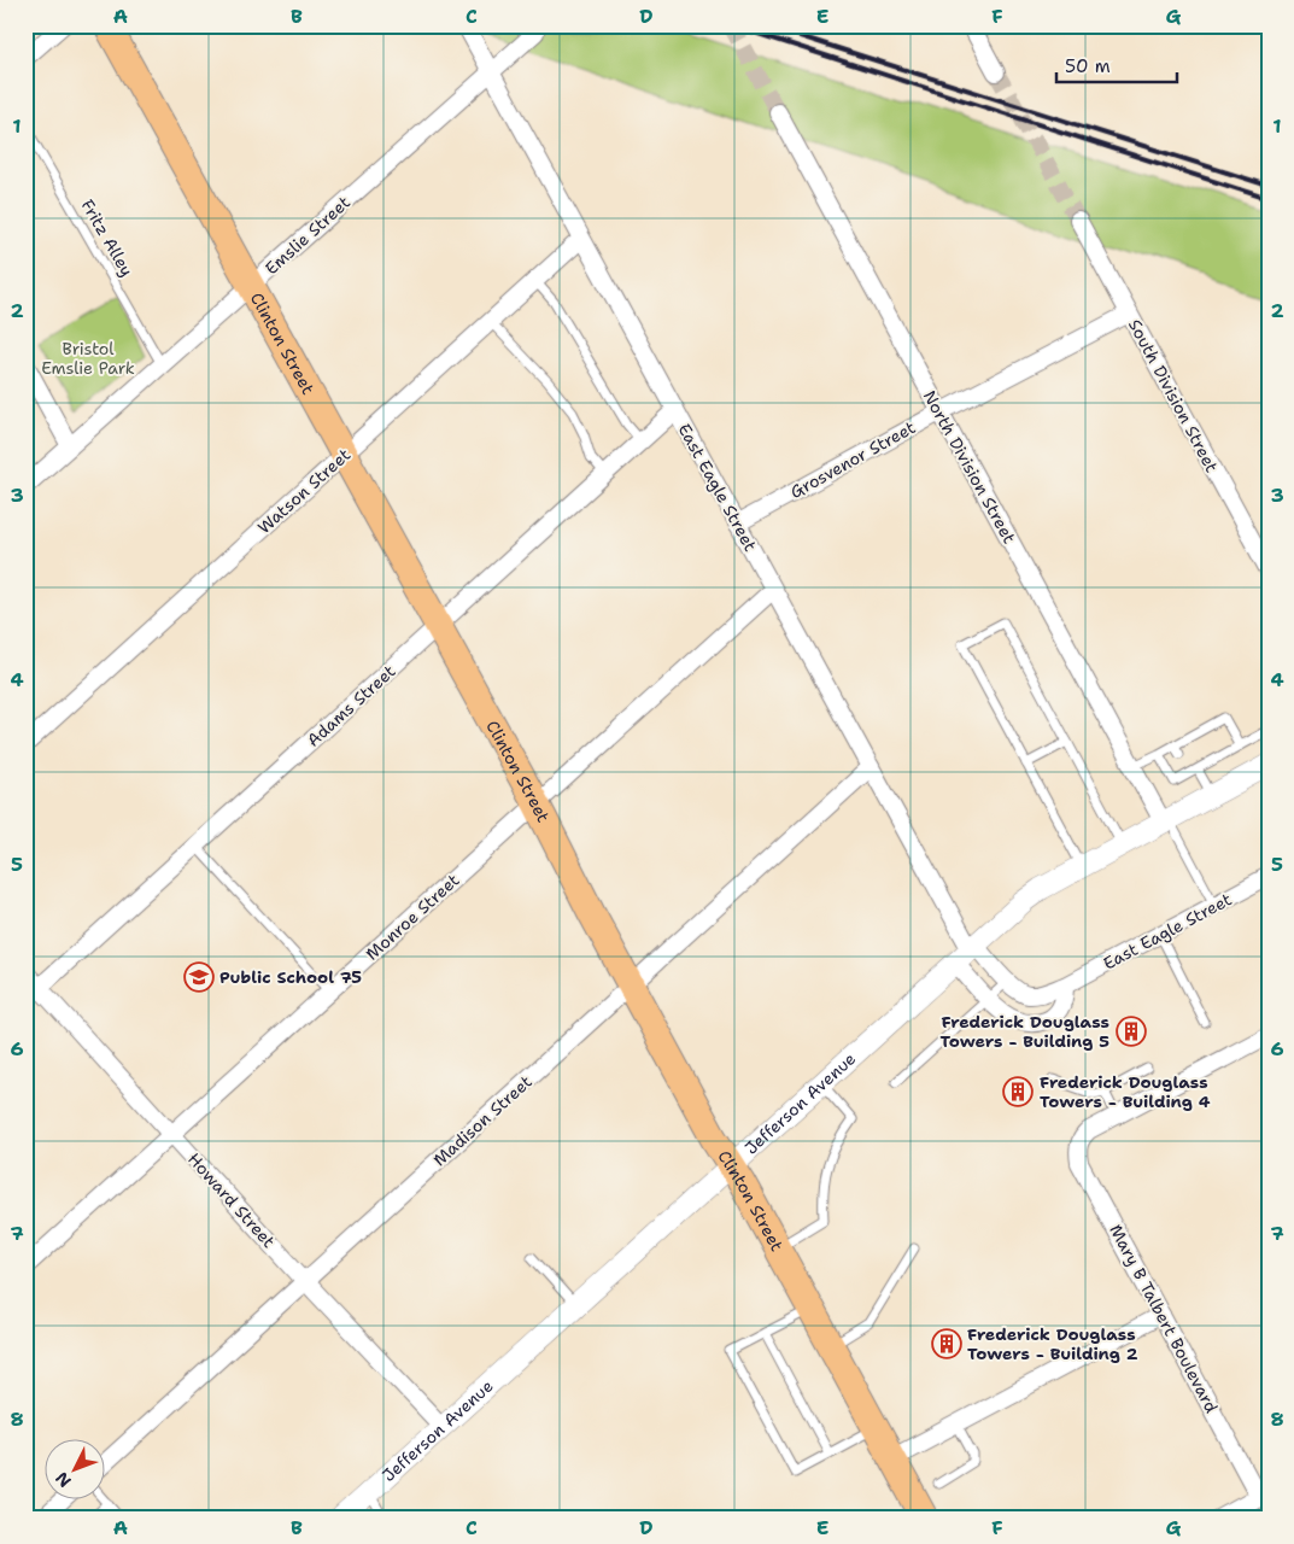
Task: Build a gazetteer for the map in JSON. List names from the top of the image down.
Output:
{
  "streets": {
    "main road": ["Clinton Street"],
    "street": [
      "Emslie Street",
      "South Division Street",
      "Grosvenor Street",
      "North Division Street",
      "East Eagle Street",
      "Watson Street",
      "Adams Street",
      "Monroe Street",
      "Jefferson Avenue",
      "Madison Street",
      "Howard Street",
      "Mary B Talbert Boulevard"
    ],
    "lane": ["Fritz Alley"]
  },
  "crossings": [
    ["Emslie Street", "Fritz Alley"],
    ["Emslie Street", "Clinton Street"],
    ["Emslie Street", "East Eagle Street"],
    ["Clinton Street", "Watson Street"],
    ["Clinton Street", "Adams Street"],
    ["Clinton Street", "Monroe Street"],
    ["Clinton Street", "Jefferson Avenue"],
    ["Clinton Street", "Madison Street"],
    ["South Division Street", "Grosvenor Street"],
    ["Grosvenor Street", "North Division Street"],
    ["Grosvenor Street", "East Eagle Street"],
    ["North Division Street", "Jefferson Avenue"],
    ["East Eagle Street", "Watson Street"],
    ["East Eagle Street", "Adams Street"],
    ["East Eagle Street", "Monroe Street"],
    ["East Eagle Street", "Jefferson Avenue"],
    ["East Eagle Street", "Madison Street"],
    ["Adams Street", "Howard Street"],
    ["Monroe Street", "Howard Street"],
    ["Jefferson Avenue", "Howard Street"],
    ["Madison Street", "Howard Street"]
  ],
  "parks": ["Bristol Emslie Park"],
  "places": {
    "school or university": ["Public School 75"],
    "building": ["Frederick Douglass Towers - Building 5", "Frederick Douglass Towers - Building 4", "Frederick Douglass Towers - Building 2"]
  },
  "scale_bar": "50 m",
  "north": "bottom left",
  "grid": {
    "columns": [
      "A",
      "B",
      "C",
      "D",
      "E",
      "F",
      "G"
    ],
    "rows": [
      "1",
      "2",
      "3",
      "4",
      "5",
      "6",
      "7",
      "8"
    ]
  }
}
